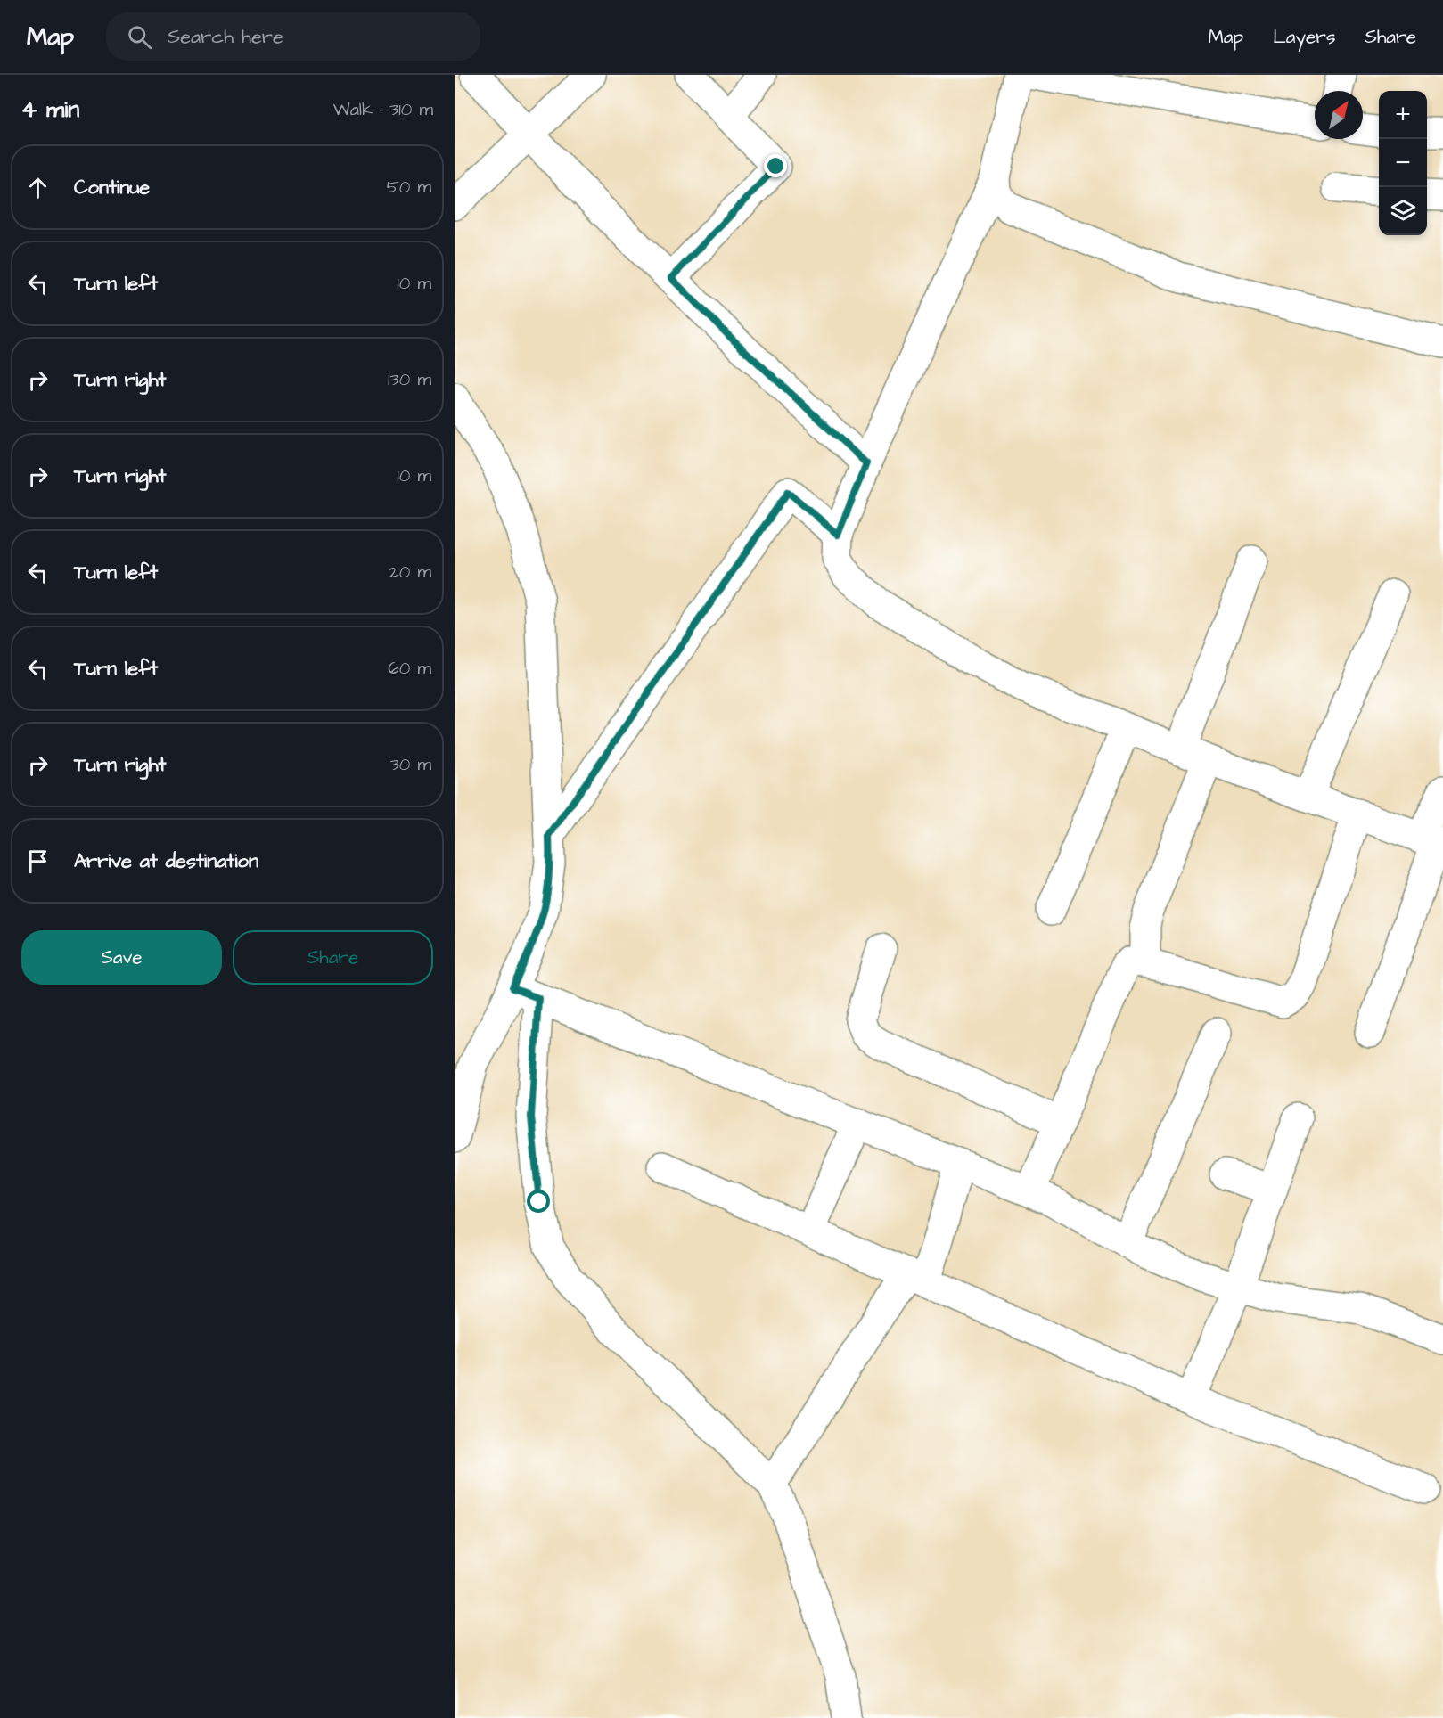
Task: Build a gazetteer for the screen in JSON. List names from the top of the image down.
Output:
{
  "north": "top right",
  "page": {
    "header": "Map",
    "search": "Search here",
    "nav": ["Map", "Layers", "Share"],
    "heading": ["4 min", "Walk · 310 m"],
    "map_buttons": ["+", "−"],
    "list": [
      ["Continue", "50 m"],
      ["Turn left", "10 m"],
      ["Turn right", "130 m"],
      ["Turn right", "10 m"],
      ["Turn left", "20 m"],
      ["Turn left", "60 m"],
      ["Turn right", "30 m"],
      "Arrive at destination"
    ],
    "buttons": ["Save", "Share"]
  }
}
